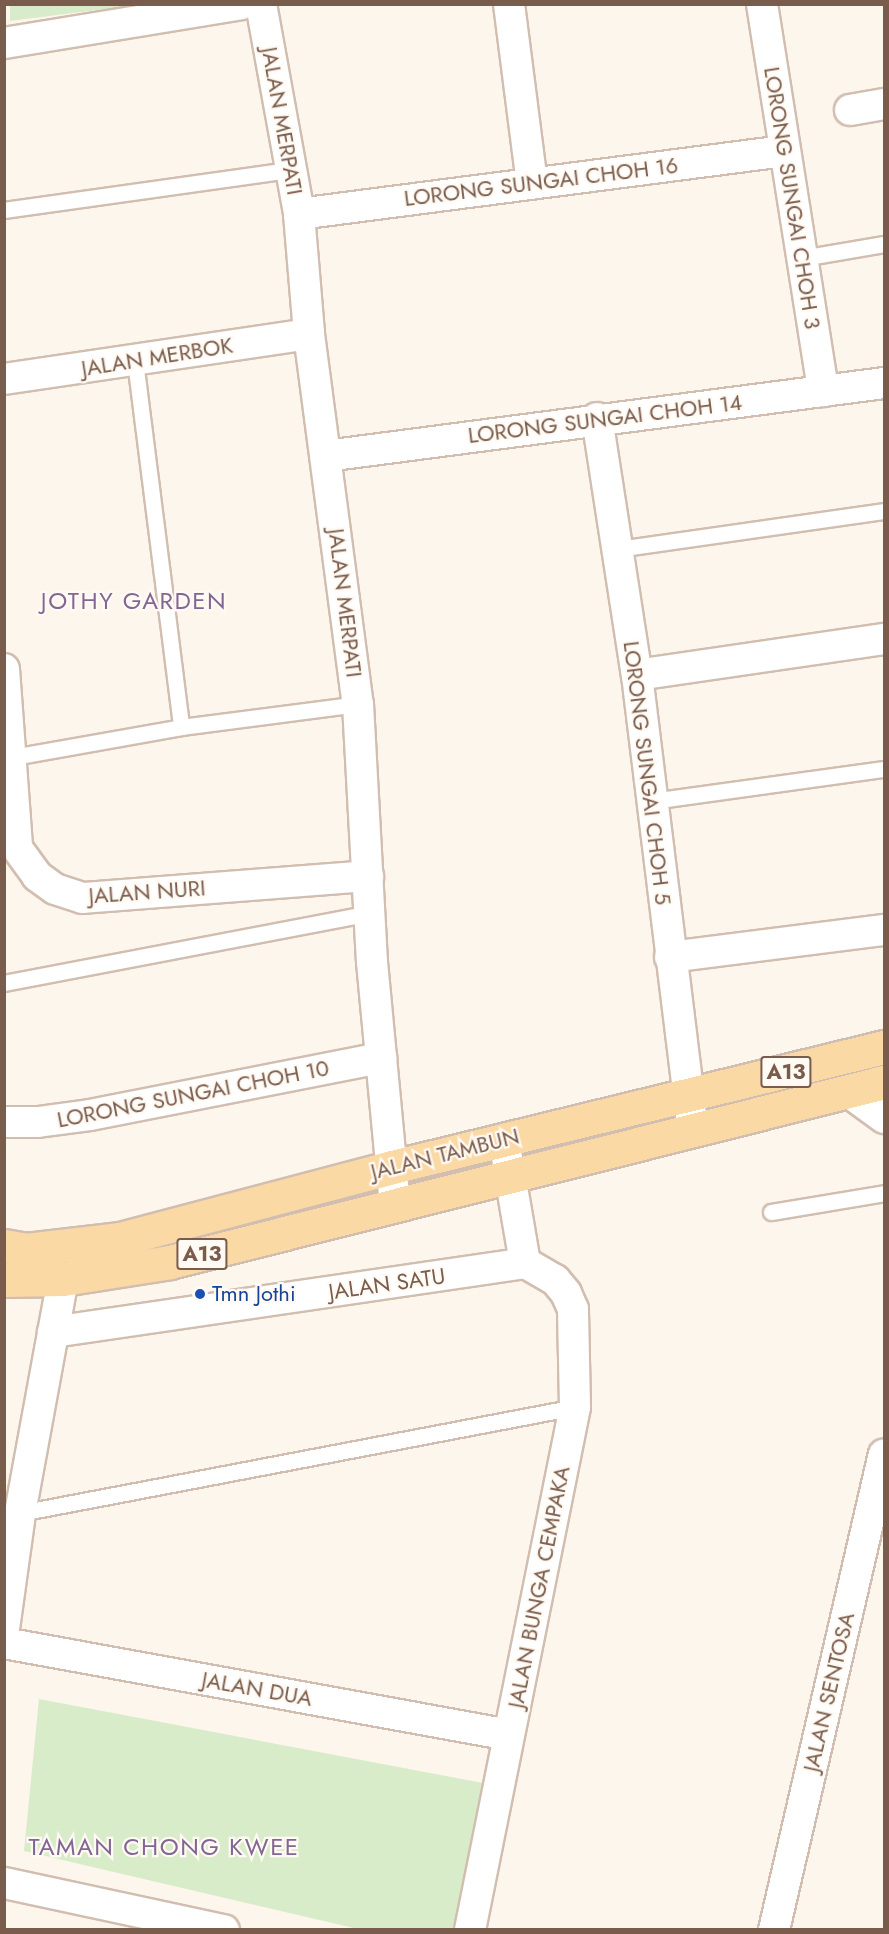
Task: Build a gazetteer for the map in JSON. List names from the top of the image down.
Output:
{
  "streets": {
    "main road": ["A13", "JALAN TAMBUN"],
    "street": [
      "JALAN MERPATI",
      "LORONG SUNGAI CHOH 16",
      "LORONG SUNGAI CHOH 3",
      "JALAN MERBOK",
      "LORONG SUNGAI CHOH 14",
      "LORONG SUNGAI CHOH 5",
      "JALAN NURI",
      "LORONG SUNGAI CHOH 10",
      "JALAN SATU",
      "JALAN BUNGA CEMPAKA",
      "JALAN DUA",
      "JALAN SENTOSA"
    ]
  },
  "crossings": [
    ["JALAN MERPATI", "LORONG SUNGAI CHOH 16"],
    ["JALAN MERPATI", "JALAN MERBOK"],
    ["JALAN MERPATI", "LORONG SUNGAI CHOH 14"],
    ["JALAN MERPATI", "JALAN NURI"],
    ["JALAN MERPATI", "LORONG SUNGAI CHOH 10"],
    ["JALAN MERPATI", "JALAN TAMBUN"],
    ["LORONG SUNGAI CHOH 16", "LORONG SUNGAI CHOH 3"],
    ["LORONG SUNGAI CHOH 3", "LORONG SUNGAI CHOH 14"],
    ["LORONG SUNGAI CHOH 14", "LORONG SUNGAI CHOH 5"],
    ["LORONG SUNGAI CHOH 5", "JALAN TAMBUN"],
    ["JALAN SATU", "JALAN BUNGA CEMPAKA"],
    ["JALAN BUNGA CEMPAKA", "JALAN DUA"]
  ],
  "districts": ["JOTHY GARDEN", "TAMAN CHONG KWEE"],
  "places": ["Tmn Jothi"]
}
